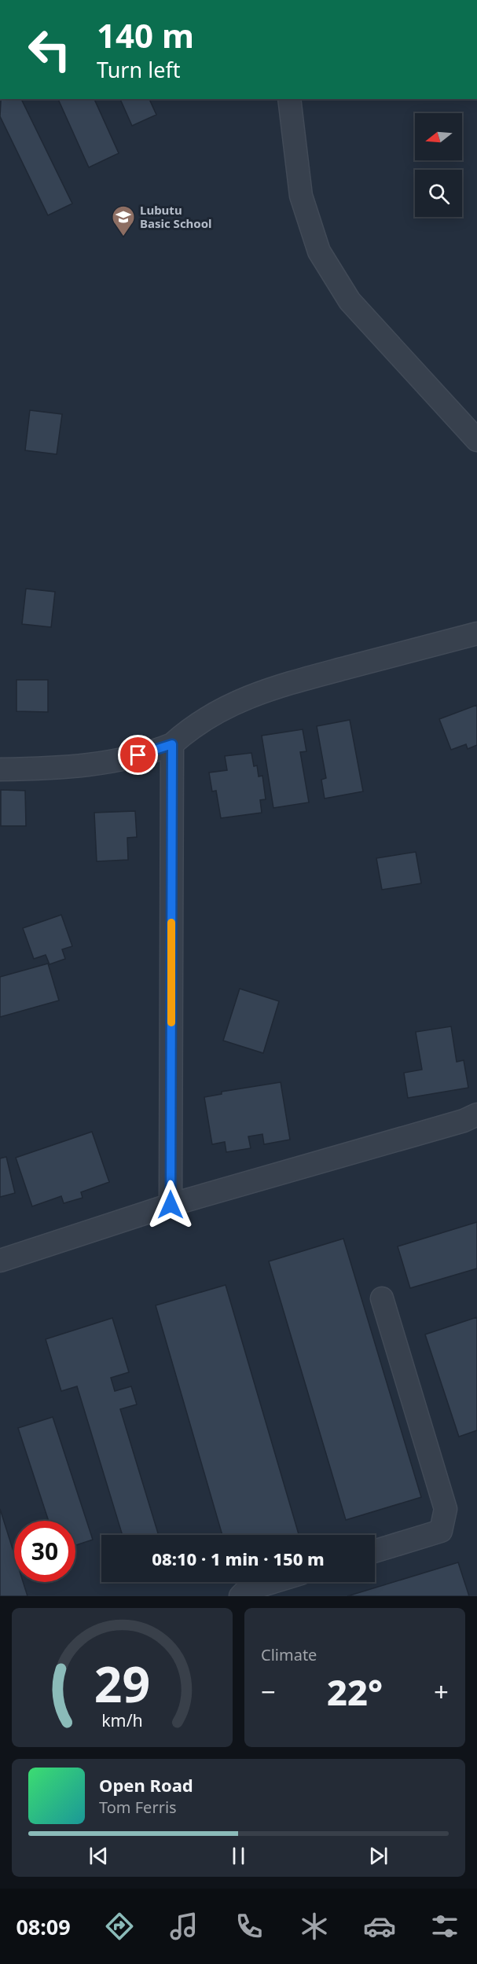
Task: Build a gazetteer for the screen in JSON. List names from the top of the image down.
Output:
{
  "places": {
    "school or university": ["Lubutu Basic School"]
  },
  "north": "left",
  "page": {
    "turn": ["140 m", "Turn left"],
    "limit": "30",
    "trip": "08:10 · 1 min · 150 m",
    "tile": "Climate",
    "heat": ["−", "22°", "+"],
    "song": ["Open Road", "Tom Ferris"],
    "tabs": "08:09",
    "gauge": ["29", "km/h"]
  }
}
